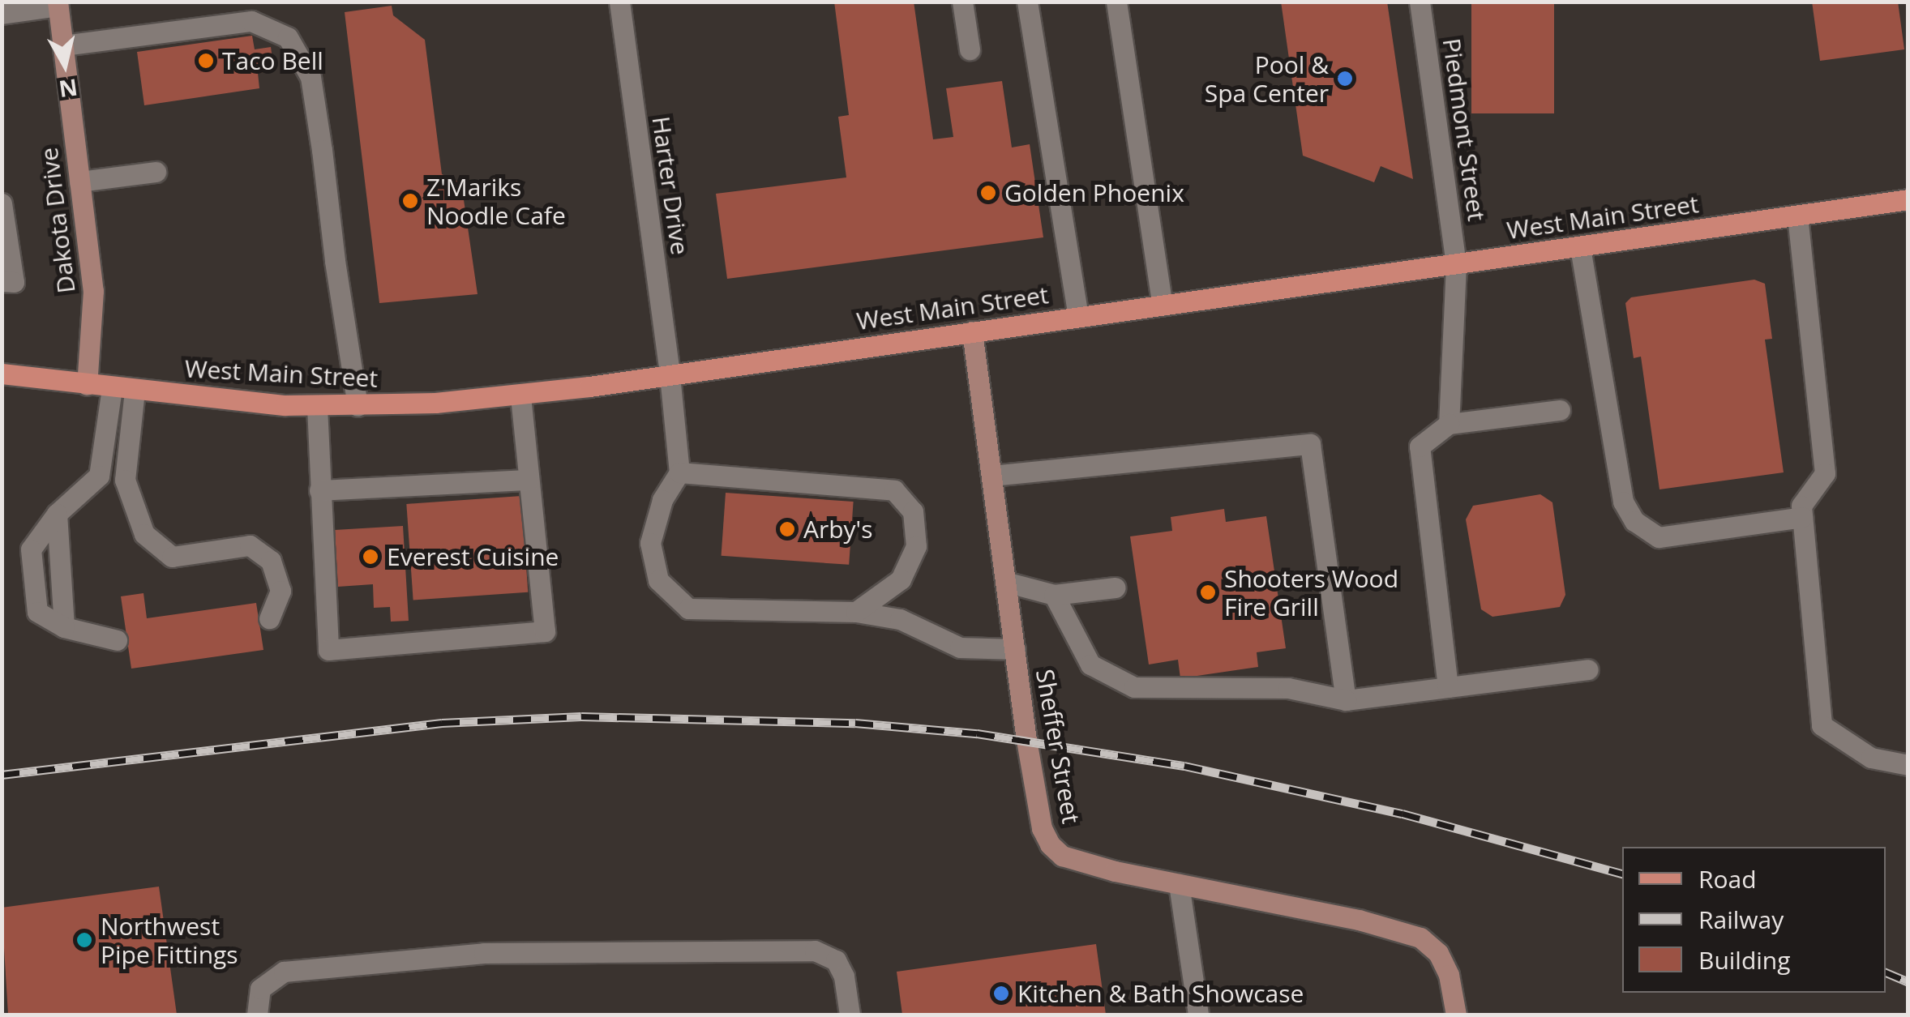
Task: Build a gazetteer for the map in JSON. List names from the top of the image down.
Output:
{
  "streets": {
    "main road": ["West Main Street"],
    "street": [
      "Piedmont Street",
      "Harter Drive",
      "Dakota Drive",
      "Sheffer Street"
    ]
  },
  "crossings": [
    ["Piedmont Street", "West Main Street"],
    ["Harter Drive", "West Main Street"],
    ["West Main Street", "Dakota Drive"],
    ["West Main Street", "Sheffer Street"]
  ],
  "places": [
    "Taco Bell",
    "Pool & Spa Center",
    "Golden Phoenix",
    "Z'Mariks Noodle Cafe",
    "Arby's",
    "Everest Cuisine",
    "Shooters Wood Fire Grill",
    "Northwest Pipe Fittings",
    "Kitchen & Bath Showcase"
  ],
  "legend": ["Road", "Railway", "Building"],
  "north": "bottom"
}
